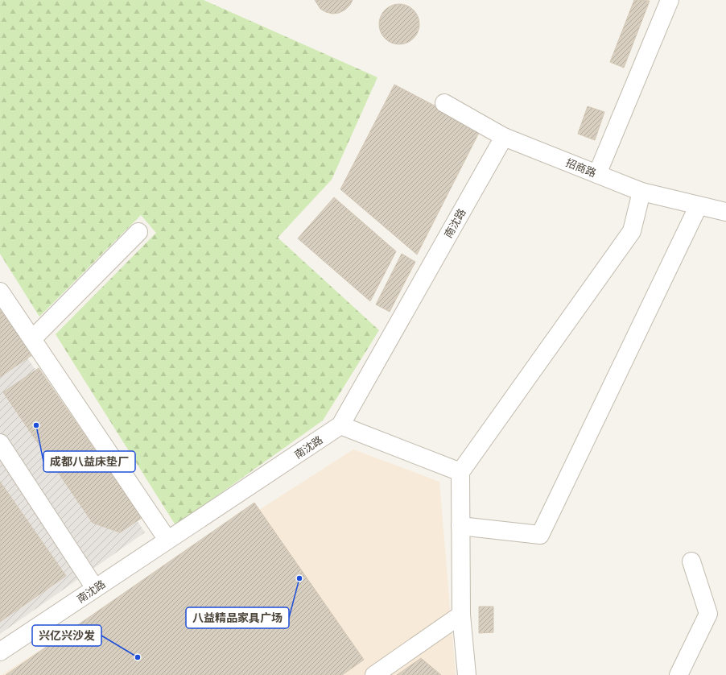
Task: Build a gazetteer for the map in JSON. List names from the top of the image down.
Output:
{
  "streets": {
    "street": ["招商路", "南沈路"]
  },
  "crossings": [
    ["招商路", "南沈路"]
  ],
  "places": ["成都八益床垫厂", "八益精品家具广场", "兴亿兴沙发"]
}
